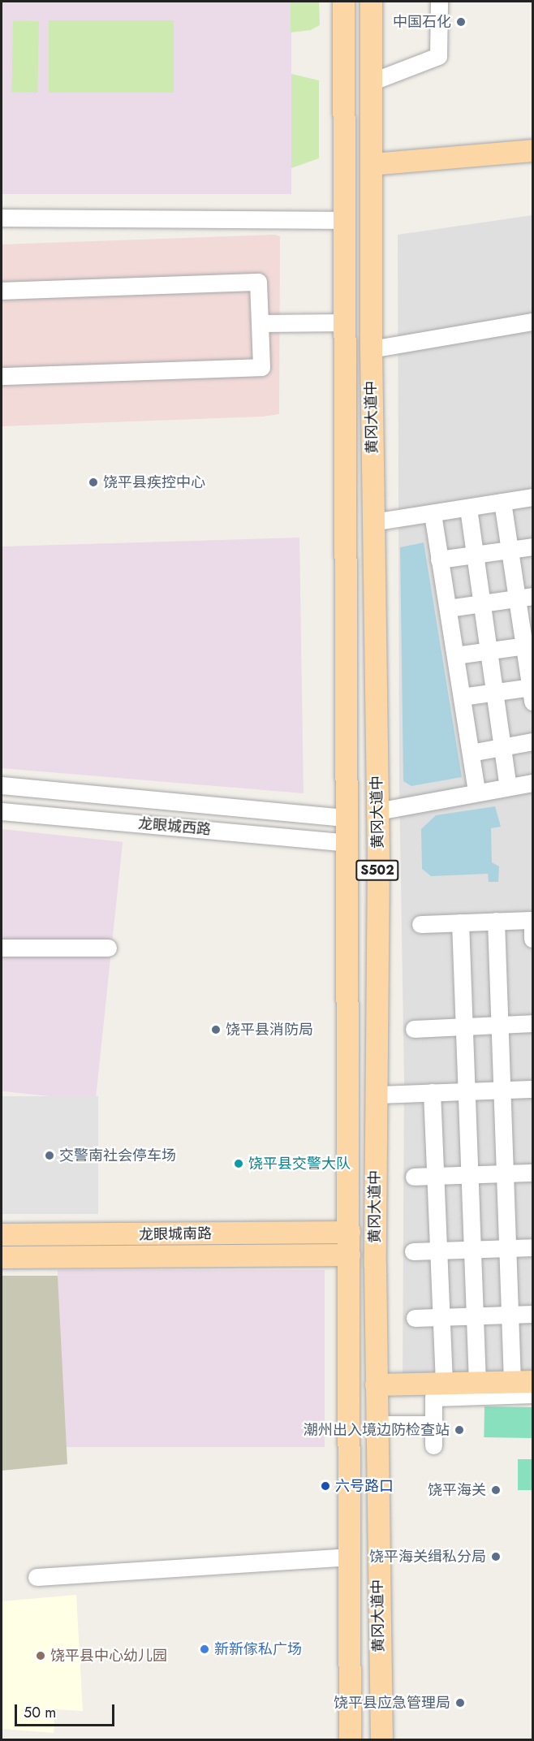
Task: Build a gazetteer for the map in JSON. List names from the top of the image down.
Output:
{
  "streets": {
    "main road": ["黄冈大道中", "S502", "龙眼城南路"],
    "street": ["龙眼城西路"]
  },
  "crossings": [
    ["黄冈大道中", "龙眼城西路"],
    ["黄冈大道中", "龙眼城南路"]
  ],
  "places": [
    "中国石化",
    "饶平县疾控中心",
    "饶平县消防局",
    "交警南社会停车场",
    "饶平县交警大队",
    "潮州出入境边防检查站",
    "六号路口",
    "饶平海关",
    "饶平海关缉私分局",
    "新新傢私广场",
    "饶平县中心幼儿园",
    "饶平县应急管理局"
  ],
  "scale_bar": "50 m"
}
